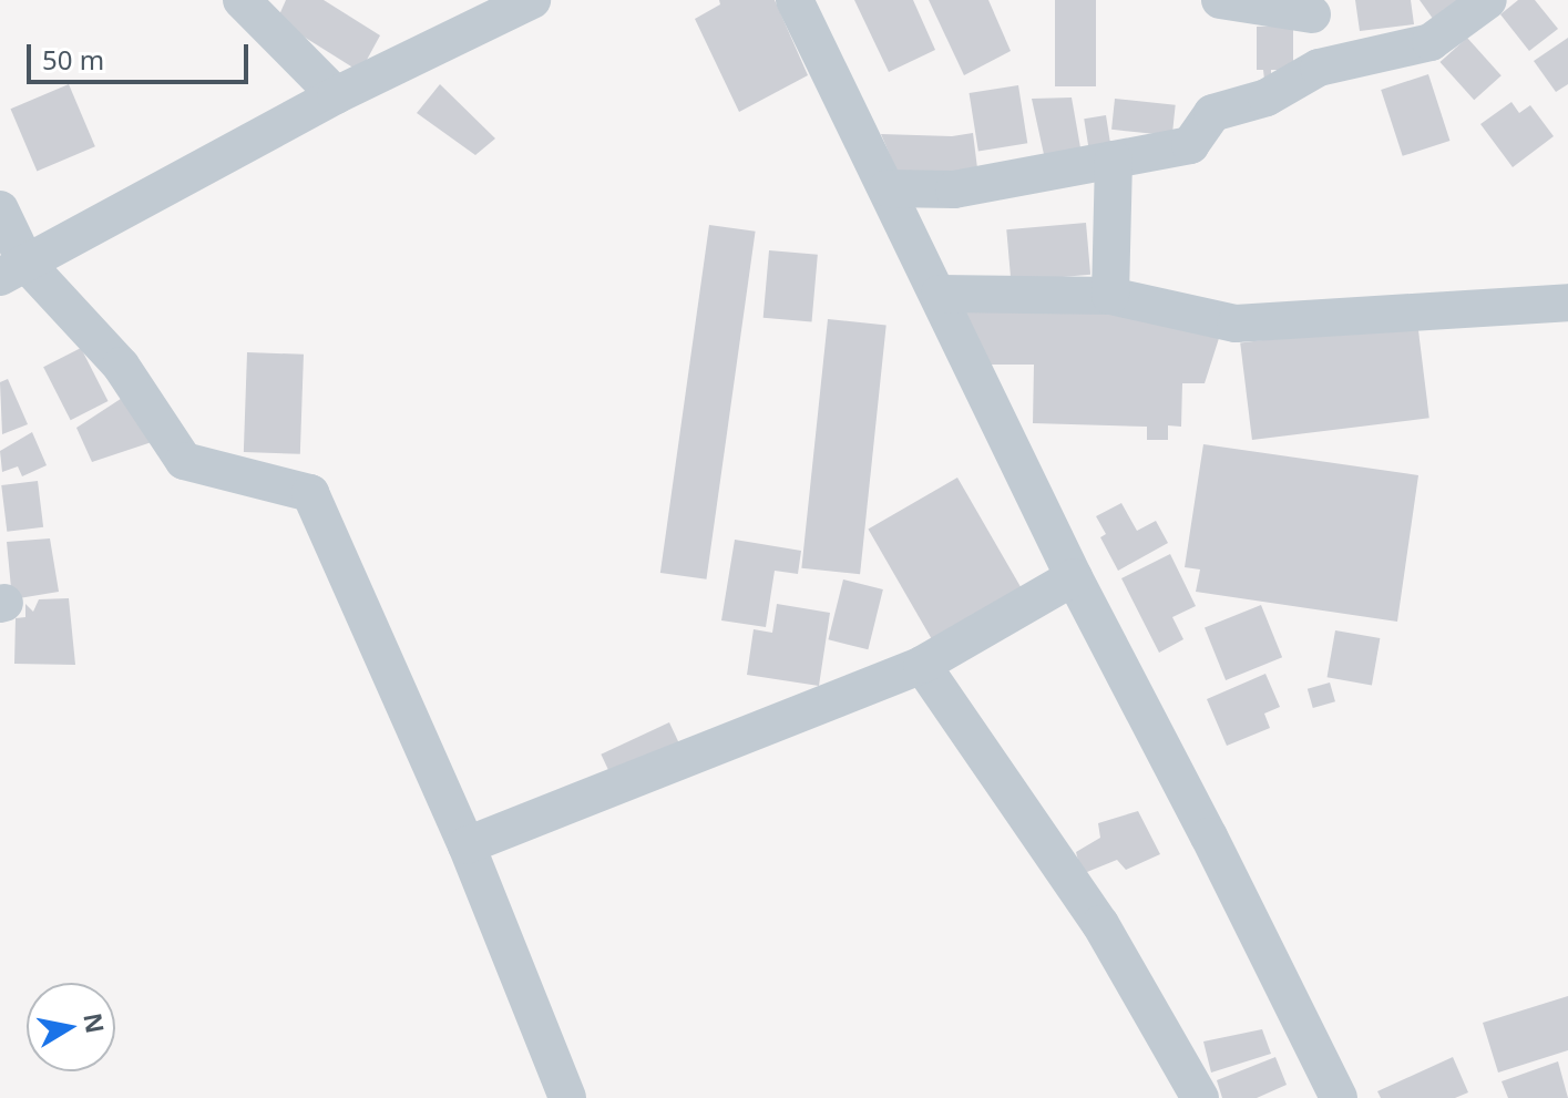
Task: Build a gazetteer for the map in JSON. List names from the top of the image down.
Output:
{
  "scale_bar": "50 m",
  "north": "right"
}
